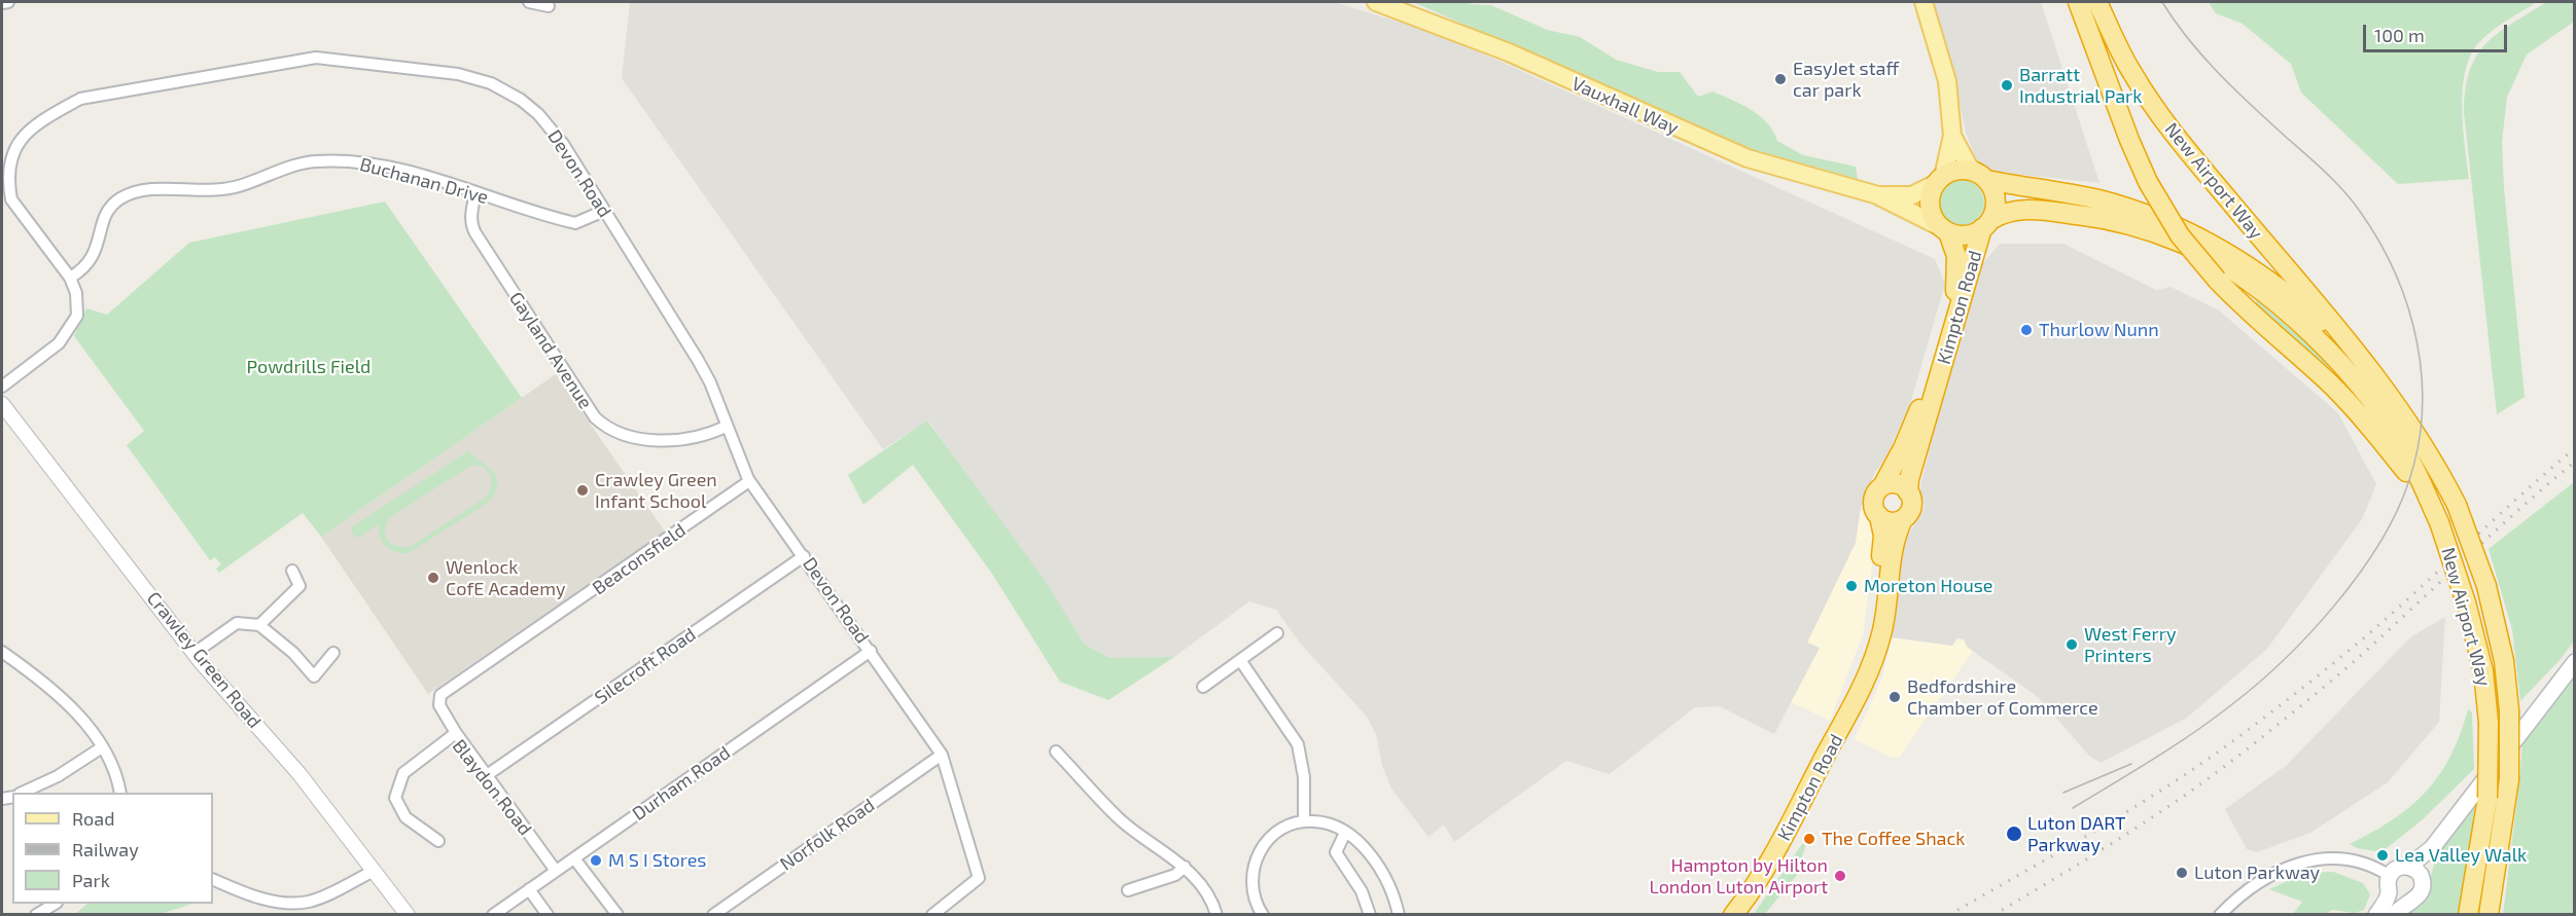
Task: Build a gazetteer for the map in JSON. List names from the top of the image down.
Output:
{
  "streets": {
    "highway": ["New Airport Way", "Kimpton Road"],
    "main road": ["Vauxhall Way"],
    "street": [
      "Devon Road",
      "Buchanan Drive",
      "Gayland Avenue",
      "Beaconsfield",
      "Crawley Green Road",
      "Silecroft Road",
      "Durham Road",
      "Blaydon Road",
      "Norfolk Road"
    ]
  },
  "crossings": [
    ["Vauxhall Way", "New Airport Way"],
    ["Vauxhall Way", "Kimpton Road"],
    ["Devon Road", "Buchanan Drive"],
    ["Devon Road", "Gayland Avenue"],
    ["Devon Road", "Beaconsfield"],
    ["Devon Road", "Silecroft Road"],
    ["Devon Road", "Durham Road"],
    ["Devon Road", "Norfolk Road"],
    ["Buchanan Drive", "Gayland Avenue"],
    ["New Airport Way", "Kimpton Road"],
    ["Beaconsfield", "Blaydon Road"],
    ["Silecroft Road", "Blaydon Road"],
    ["Durham Road", "Blaydon Road"]
  ],
  "parks": ["Powdrills Field"],
  "places": [
    "EasyJet staff car park",
    "Barratt Industrial Park",
    "Thurlow Nunn",
    "Crawley Green Infant School",
    "Wenlock CofE Academy",
    "Moreton House",
    "West Ferry Printers",
    "Bedfordshire Chamber of Commerce",
    "Luton DART Parkway",
    "The Coffee Shack",
    "Lea Valley Walk",
    "M S I Stores",
    "Luton Parkway",
    "Hampton by Hilton London Luton Airport"
  ],
  "legend": ["Road", "Railway", "Park"],
  "scale_bar": "100 m"
}
